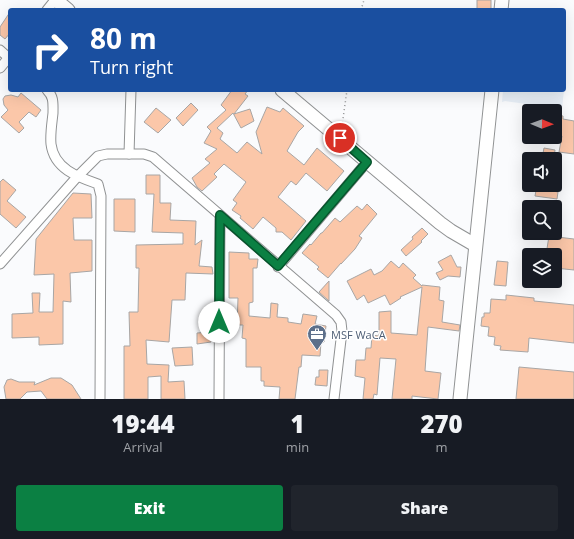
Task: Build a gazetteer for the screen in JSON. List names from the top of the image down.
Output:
{
  "places": {
    "office": ["MSF WaCA"]
  },
  "north": "right",
  "page": {
    "turn": ["80 m", "Turn right"],
    "eta": [
      "19:44",
      "Arrival",
      "1",
      "min",
      "270",
      "m"
    ],
    "buttons": ["Exit", "Share"]
  }
}
